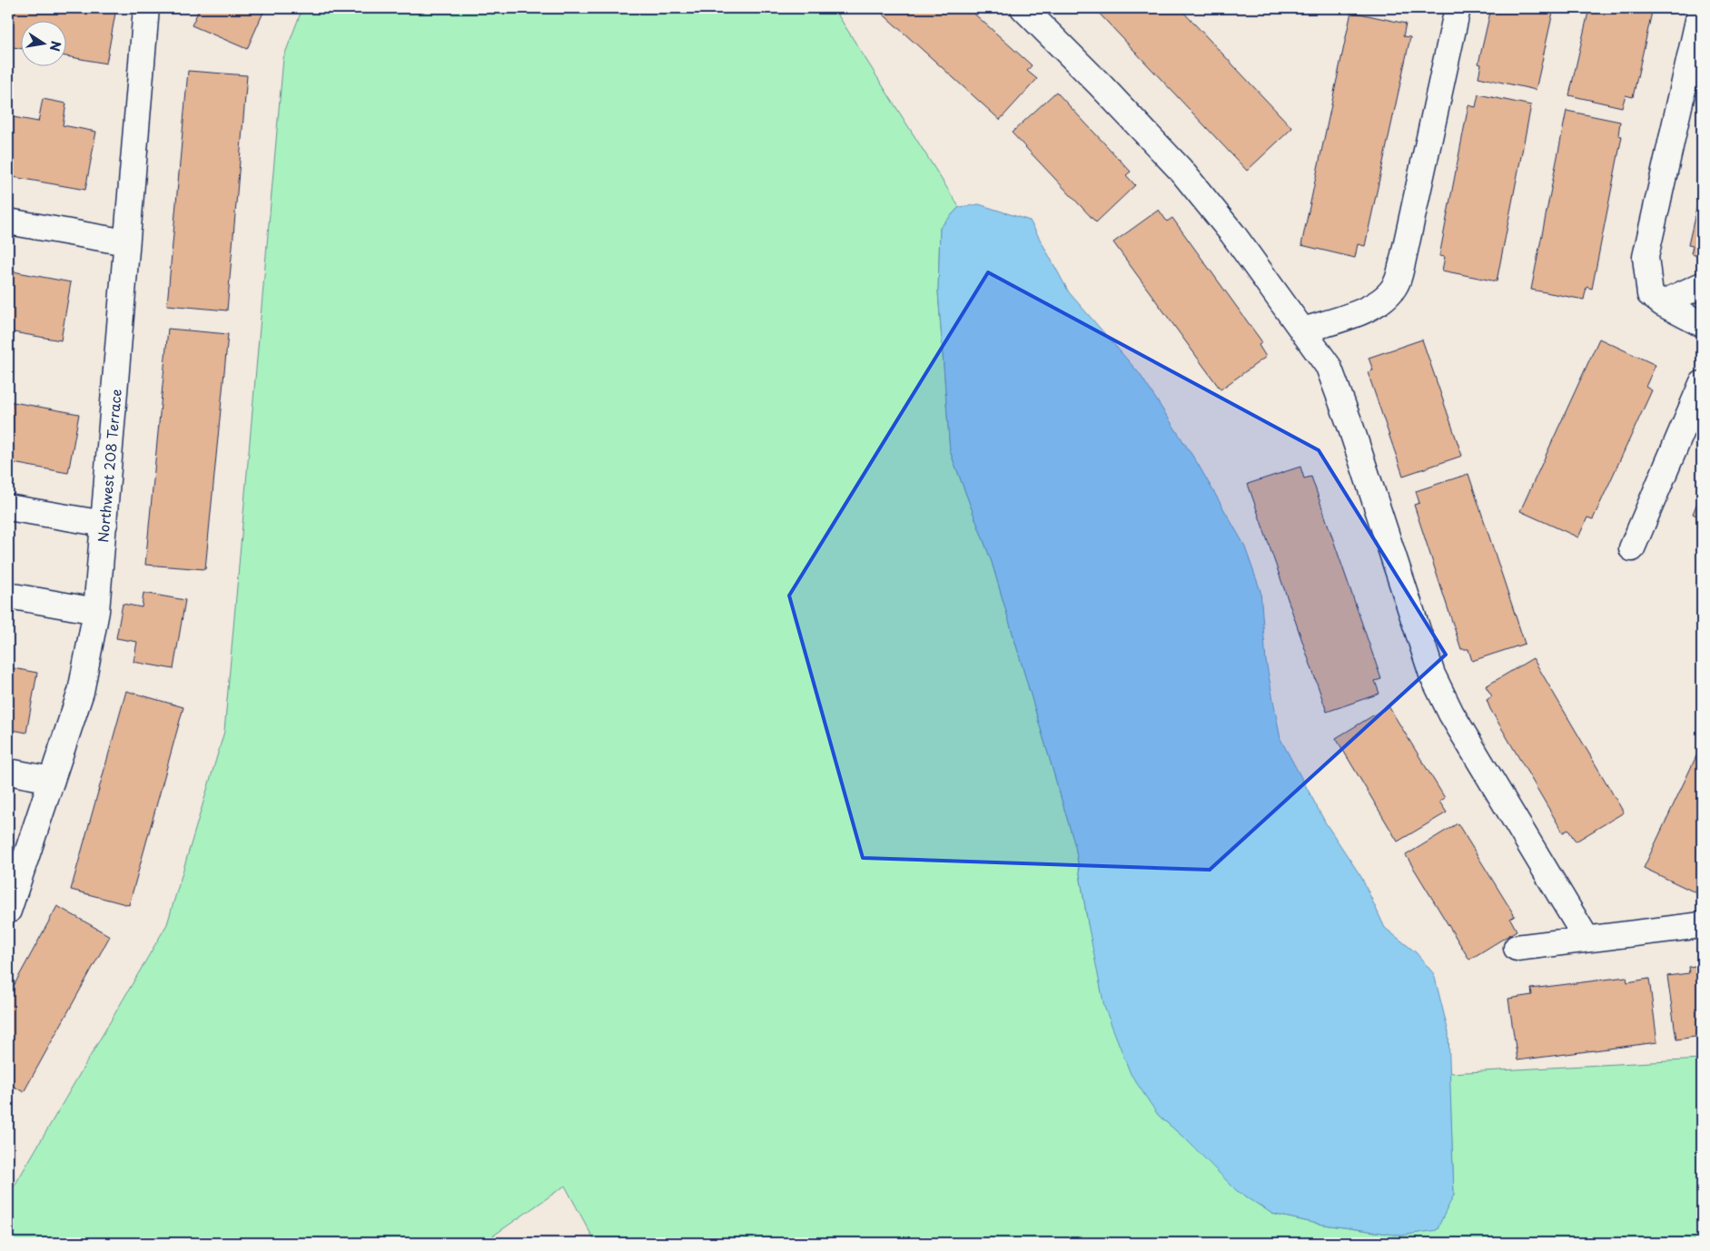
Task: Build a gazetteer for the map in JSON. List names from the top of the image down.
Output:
{
  "streets": {
    "street": ["Northwest 208 Terrace"]
  },
  "north": "right"
}
